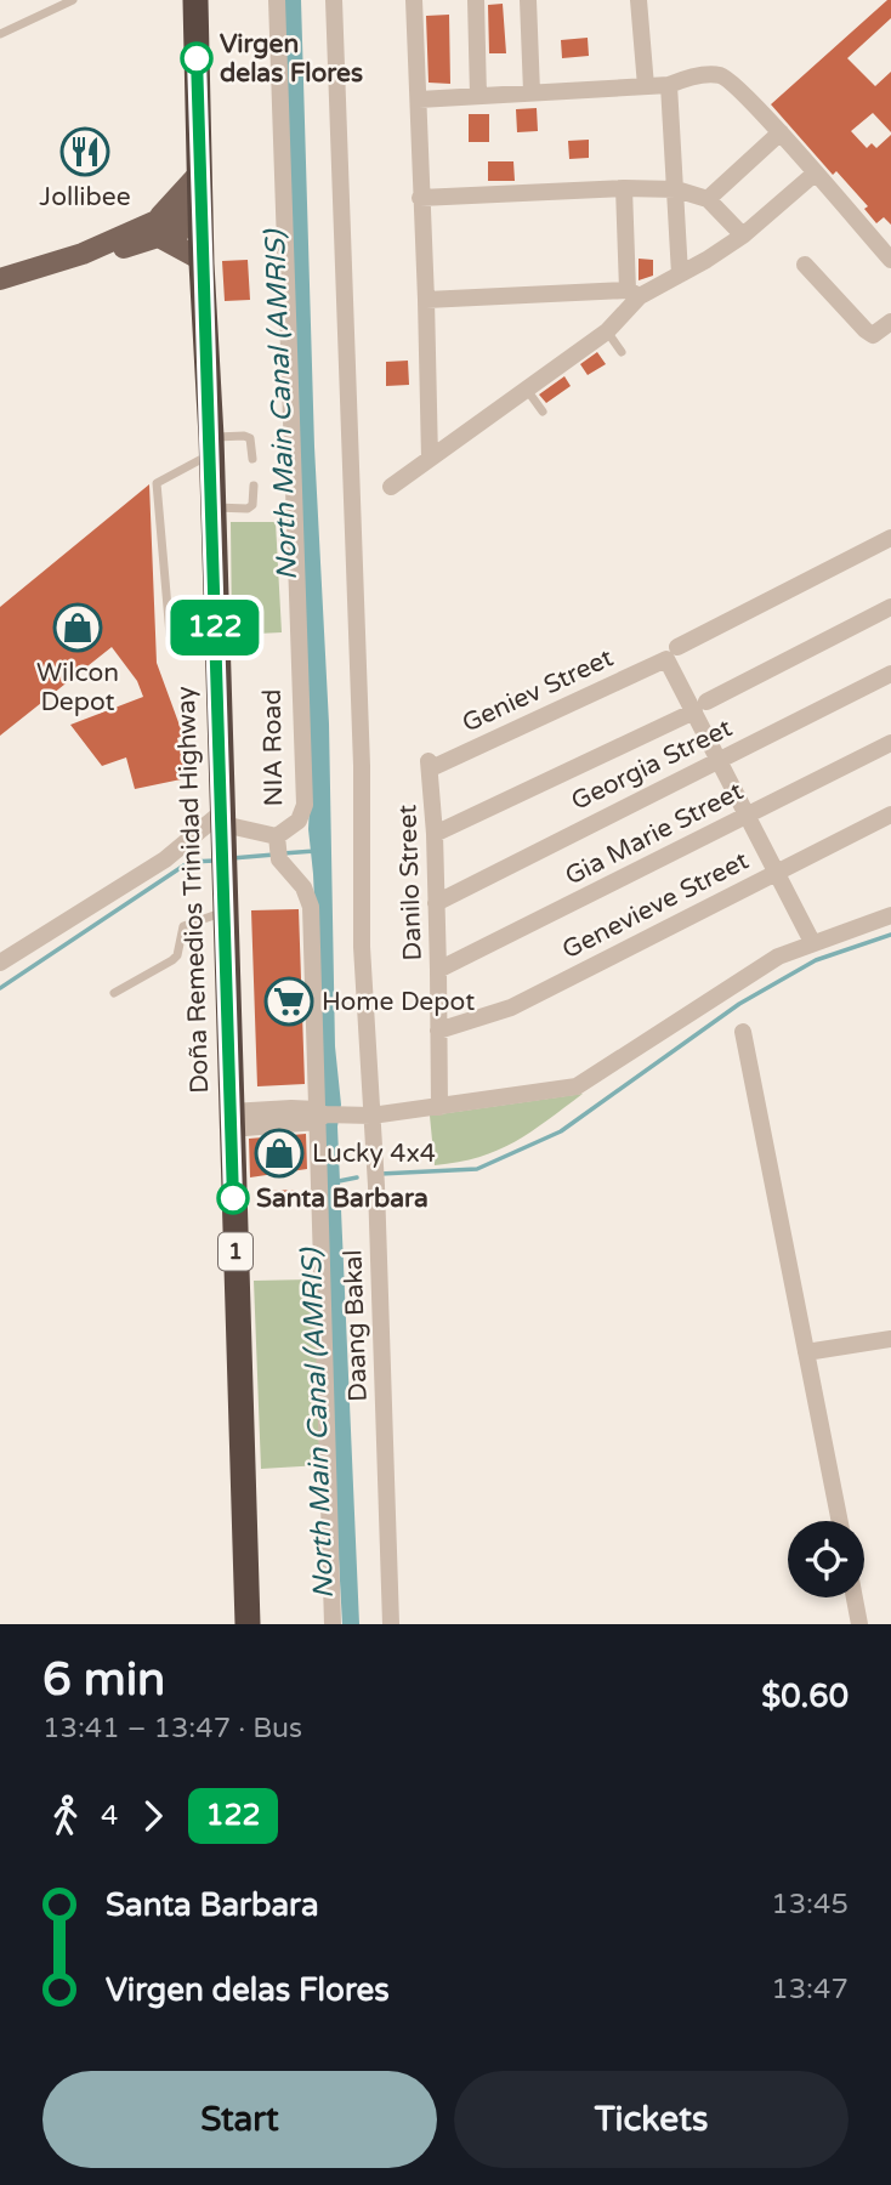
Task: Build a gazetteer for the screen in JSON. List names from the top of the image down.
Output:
{
  "streets": {
    "highway": ["Doña Remedios Trinidad Highway", "1"],
    "street": [
      "Geniev Street",
      "NIA Road",
      "Georgia Street",
      "Gia Marie Street",
      "Danilo Street",
      "Genevieve Street",
      "Daang Bakal"
    ]
  },
  "crossings": [
    ["Geniev Street", "Danilo Street"],
    ["Georgia Street", "Danilo Street"],
    ["Gia Marie Street", "Danilo Street"],
    ["Danilo Street", "Genevieve Street"]
  ],
  "water": ["North Main Canal (AMRIS)"],
  "places": {
    "other": ["Virgen delas Flores", "Santa Barbara"],
    "restaurant": ["Jollibee"],
    "shop": ["Wilcon Depot", "Lucky 4x4"],
    "supermarket": ["Home Depot"]
  },
  "lines": ["bus line 122"],
  "page": {
    "on_map": "122",
    "heading": ["6 min", "13:41 – 13:47 · Bus", "$0.60"],
    "legs": ["4", "122"],
    "list": [
      {
        "name": "Santa Barbara",
        "value": "13:45"
      },
      {
        "name": "Virgen delas Flores",
        "value": "13:47"
      }
    ],
    "buttons": ["Start", "Tickets"]
  }
}
